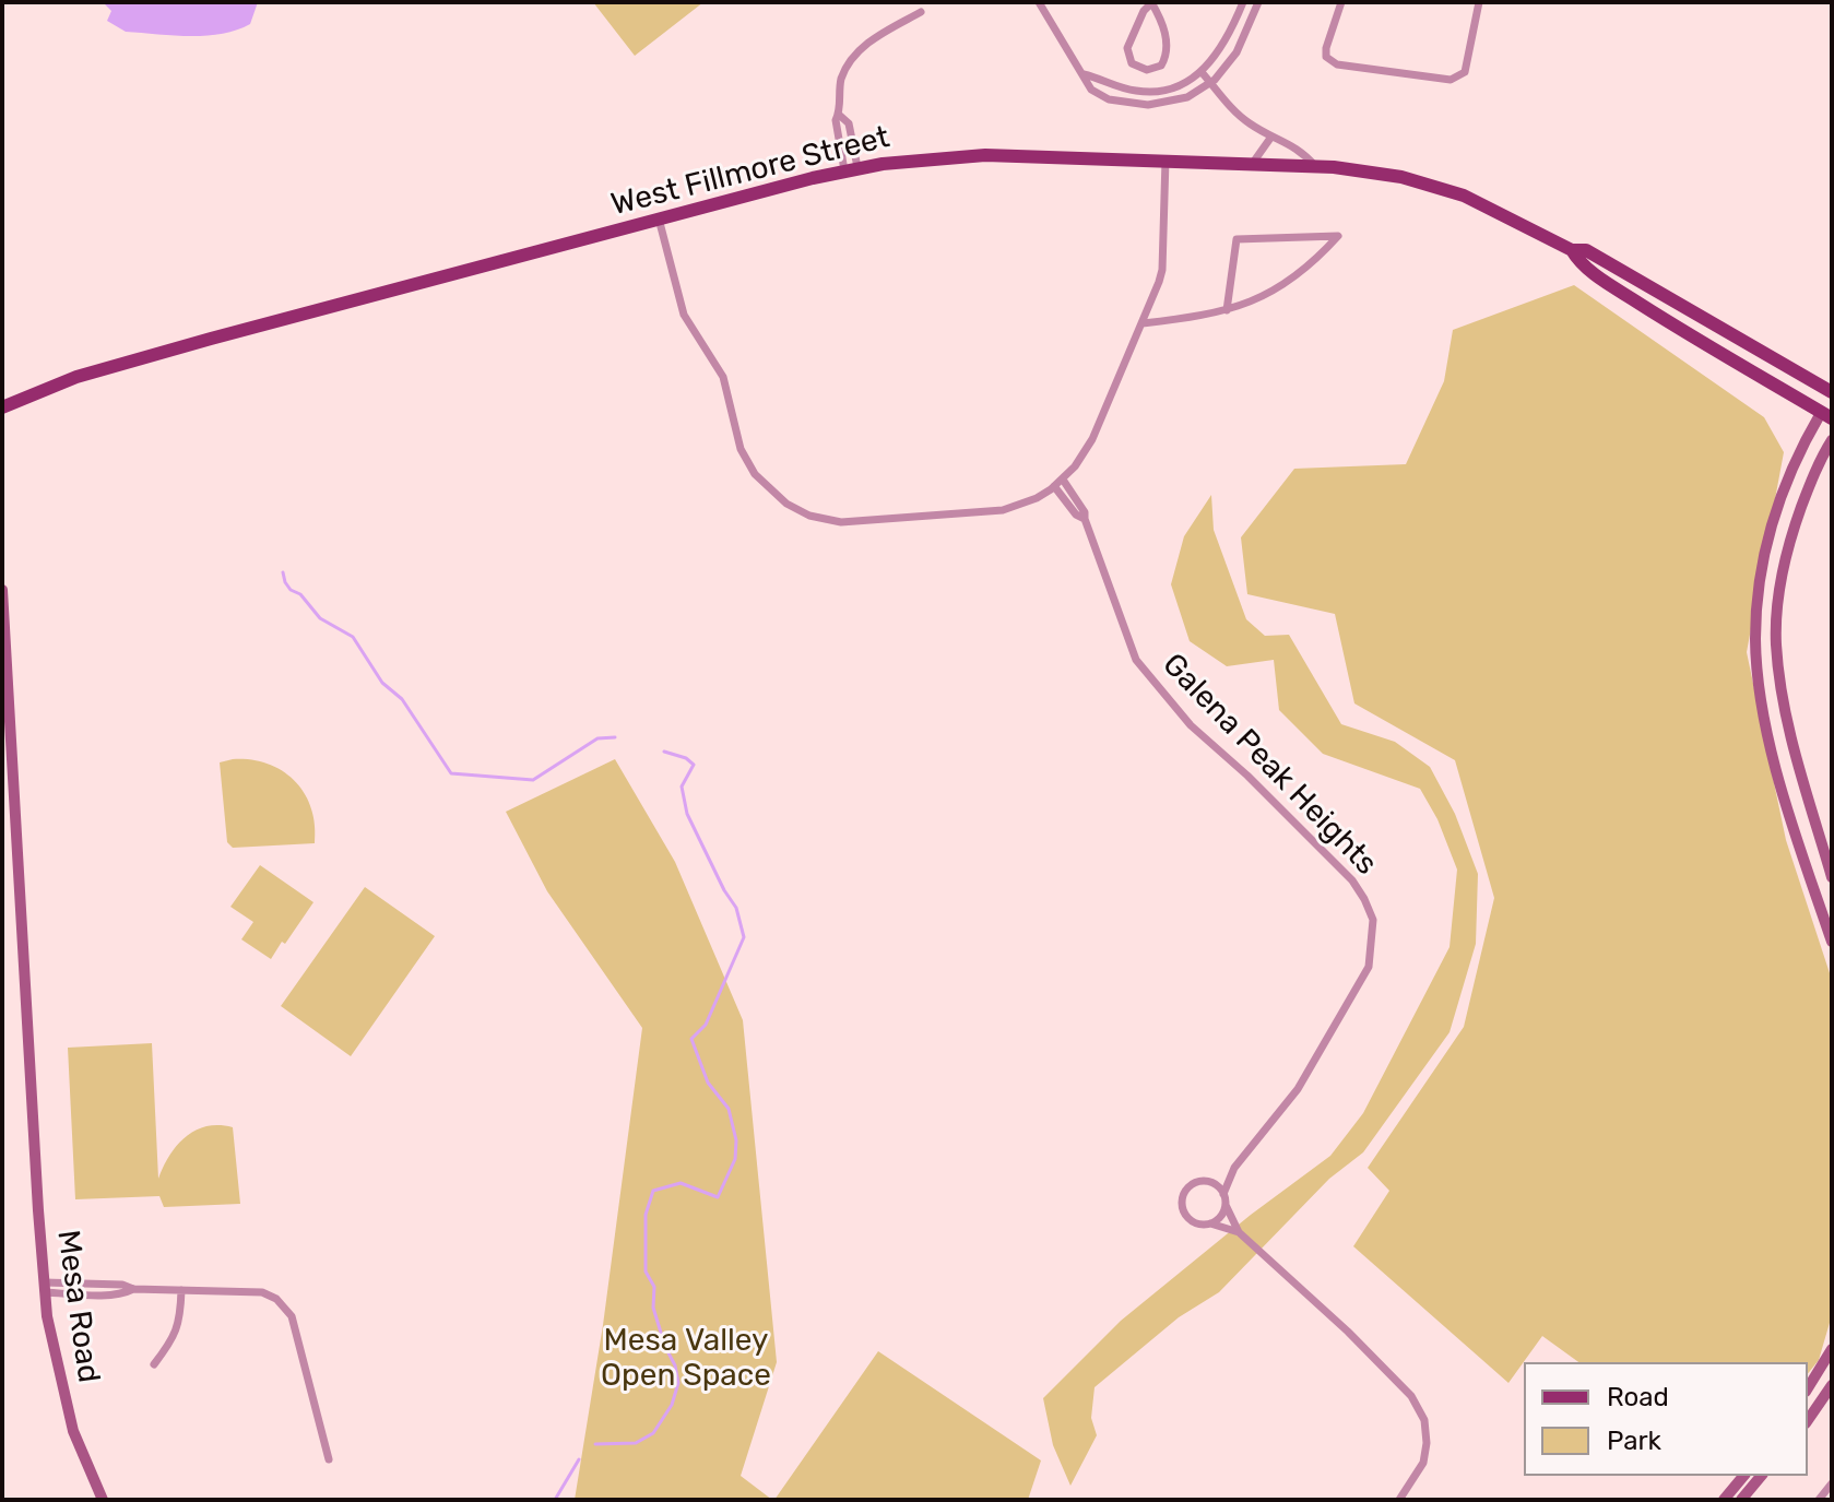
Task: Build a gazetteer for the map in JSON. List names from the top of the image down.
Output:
{
  "streets": {
    "main road": ["West Fillmore Street", "Mesa Road"],
    "street": ["Galena Peak Heights"]
  },
  "parks": ["Mesa Valley Open Space"],
  "legend": ["Road", "Park"]
}
